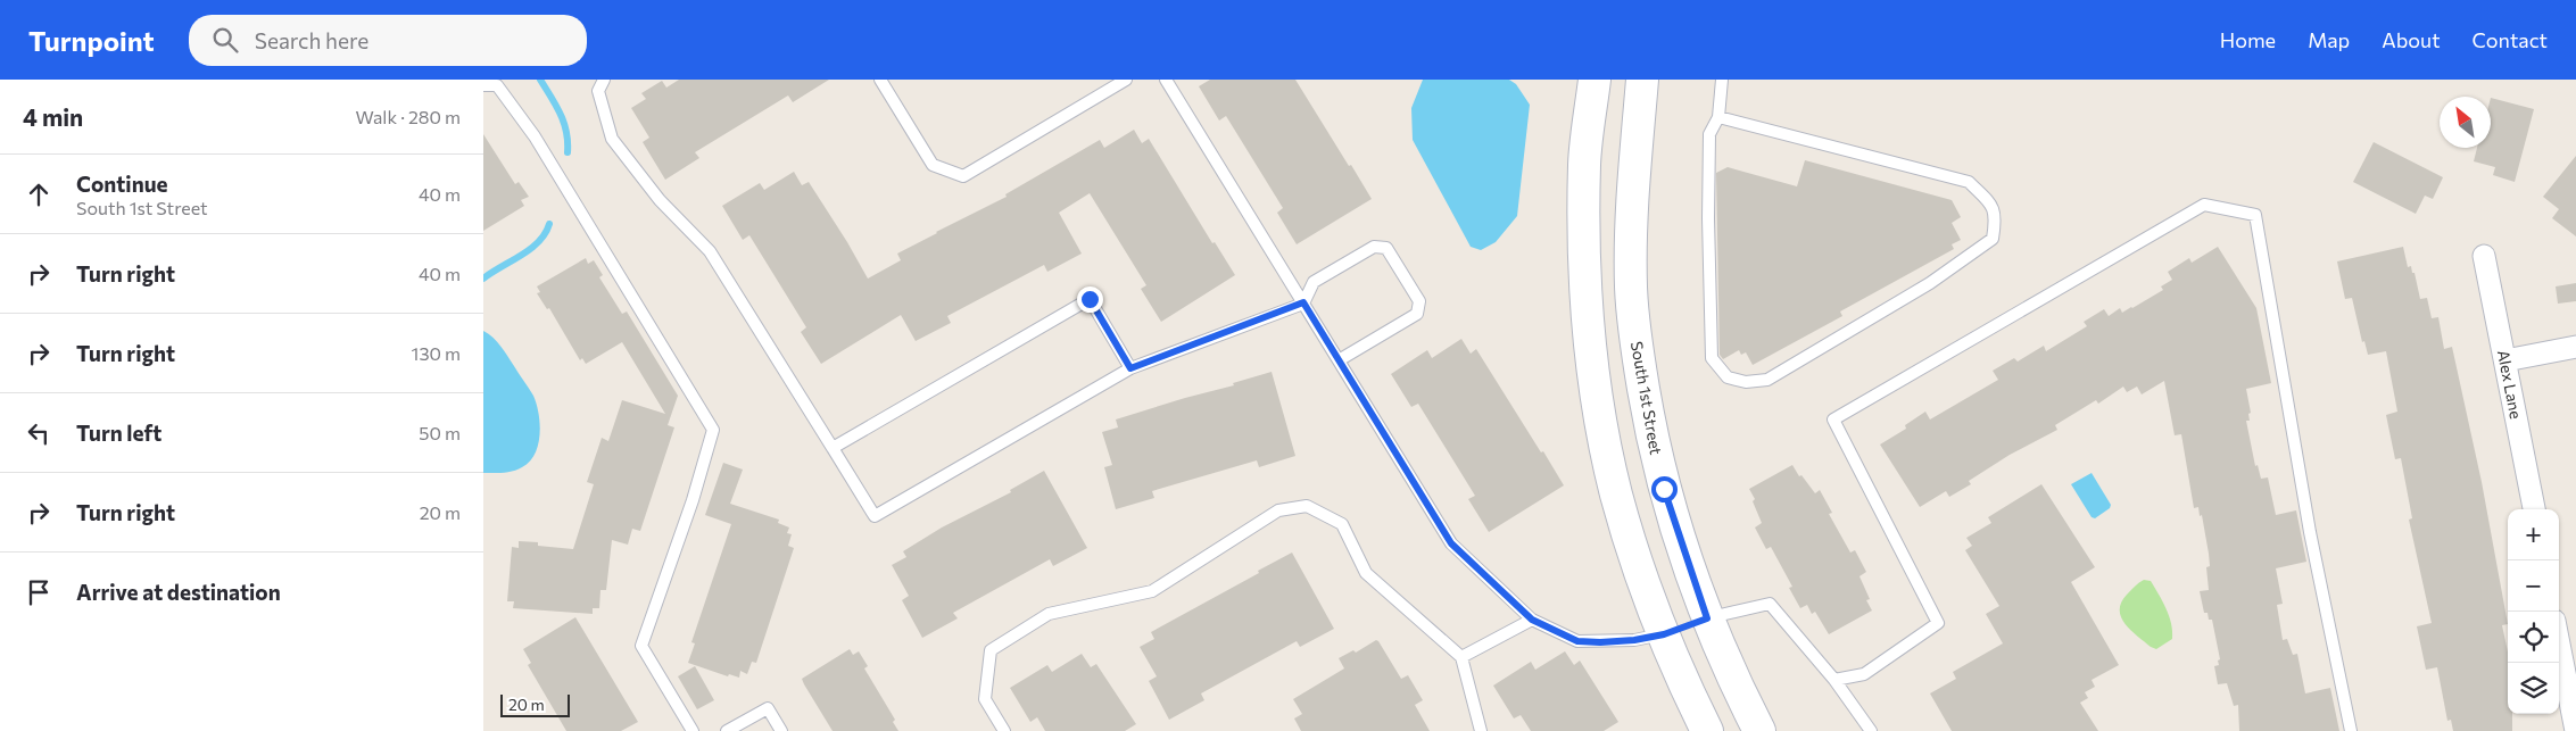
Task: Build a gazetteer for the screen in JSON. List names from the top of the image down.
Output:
{
  "streets": {
    "main road": ["South 1st Street"],
    "street": ["Alex Lane"]
  },
  "scale_bar": "20 m",
  "north": "top left",
  "page": {
    "header": "Turnpoint",
    "search": "Search here",
    "nav": [
      "Home",
      "Map",
      "About",
      "Contact"
    ],
    "heading": ["4 min", "Walk · 280 m"],
    "list": [
      ["Continue", "South 1st Street", "40 m"],
      ["Turn right", "40 m"],
      ["Turn right", "130 m"],
      ["Turn left", "50 m"],
      ["Turn right", "20 m"],
      "Arrive at destination"
    ],
    "map_buttons": ["+", "−"],
    "scale": "20 m"
  }
}
